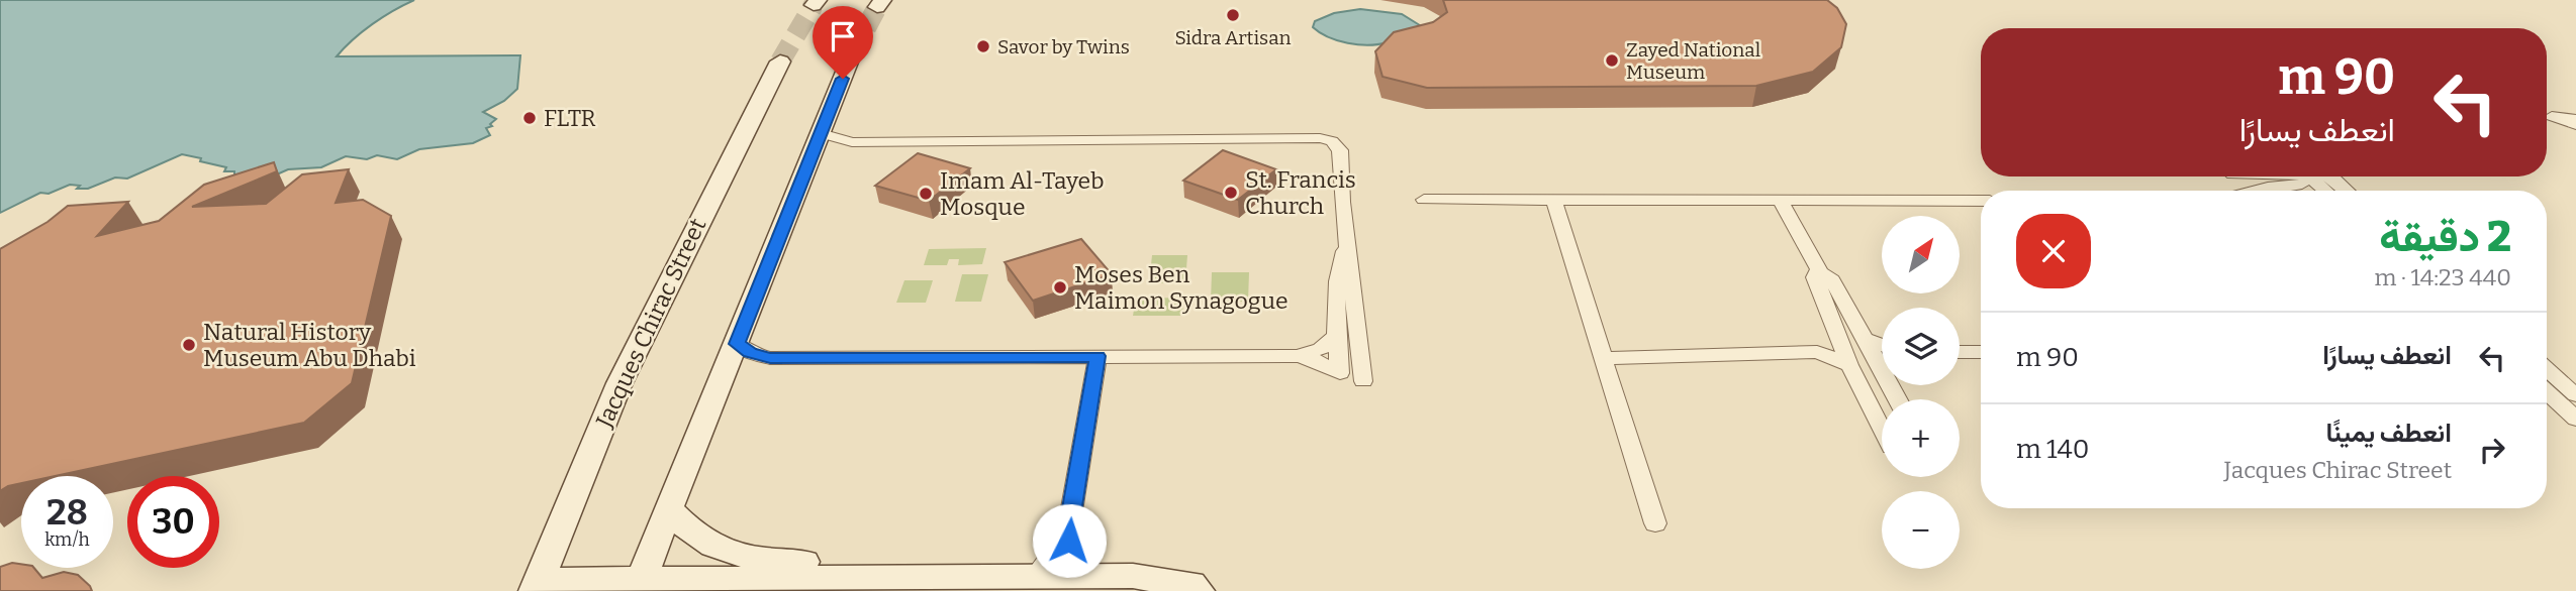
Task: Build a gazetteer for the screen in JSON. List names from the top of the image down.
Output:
{
  "streets": {
    "street": ["Jacques Chirac Street"]
  },
  "places": [
    "Sidra Artisan",
    "Savor by Twins",
    "Zayed National Museum",
    "FLTR",
    "St. Francis Church",
    "Imam Al-Tayeb Mosque",
    "Moses Ben Maimon Synagogue",
    "Natural History Museum Abu Dhabi"
  ],
  "north": "top right",
  "page": {
    "turn": ["90 m", "انعطف يسارًا"],
    "heading": ["2 دقيقة", "440 m · 14:23"],
    "map_buttons": ["+", "−"],
    "list": [
      {
        "name": "انعطف يسارًا",
        "value": "90 m"
      },
      {
        "name": "انعطف يمينًا",
        "note": "Jacques Chirac Street",
        "value": "140 m"
      }
    ],
    "speed": "28 km/h",
    "limit": "30"
  }
}
